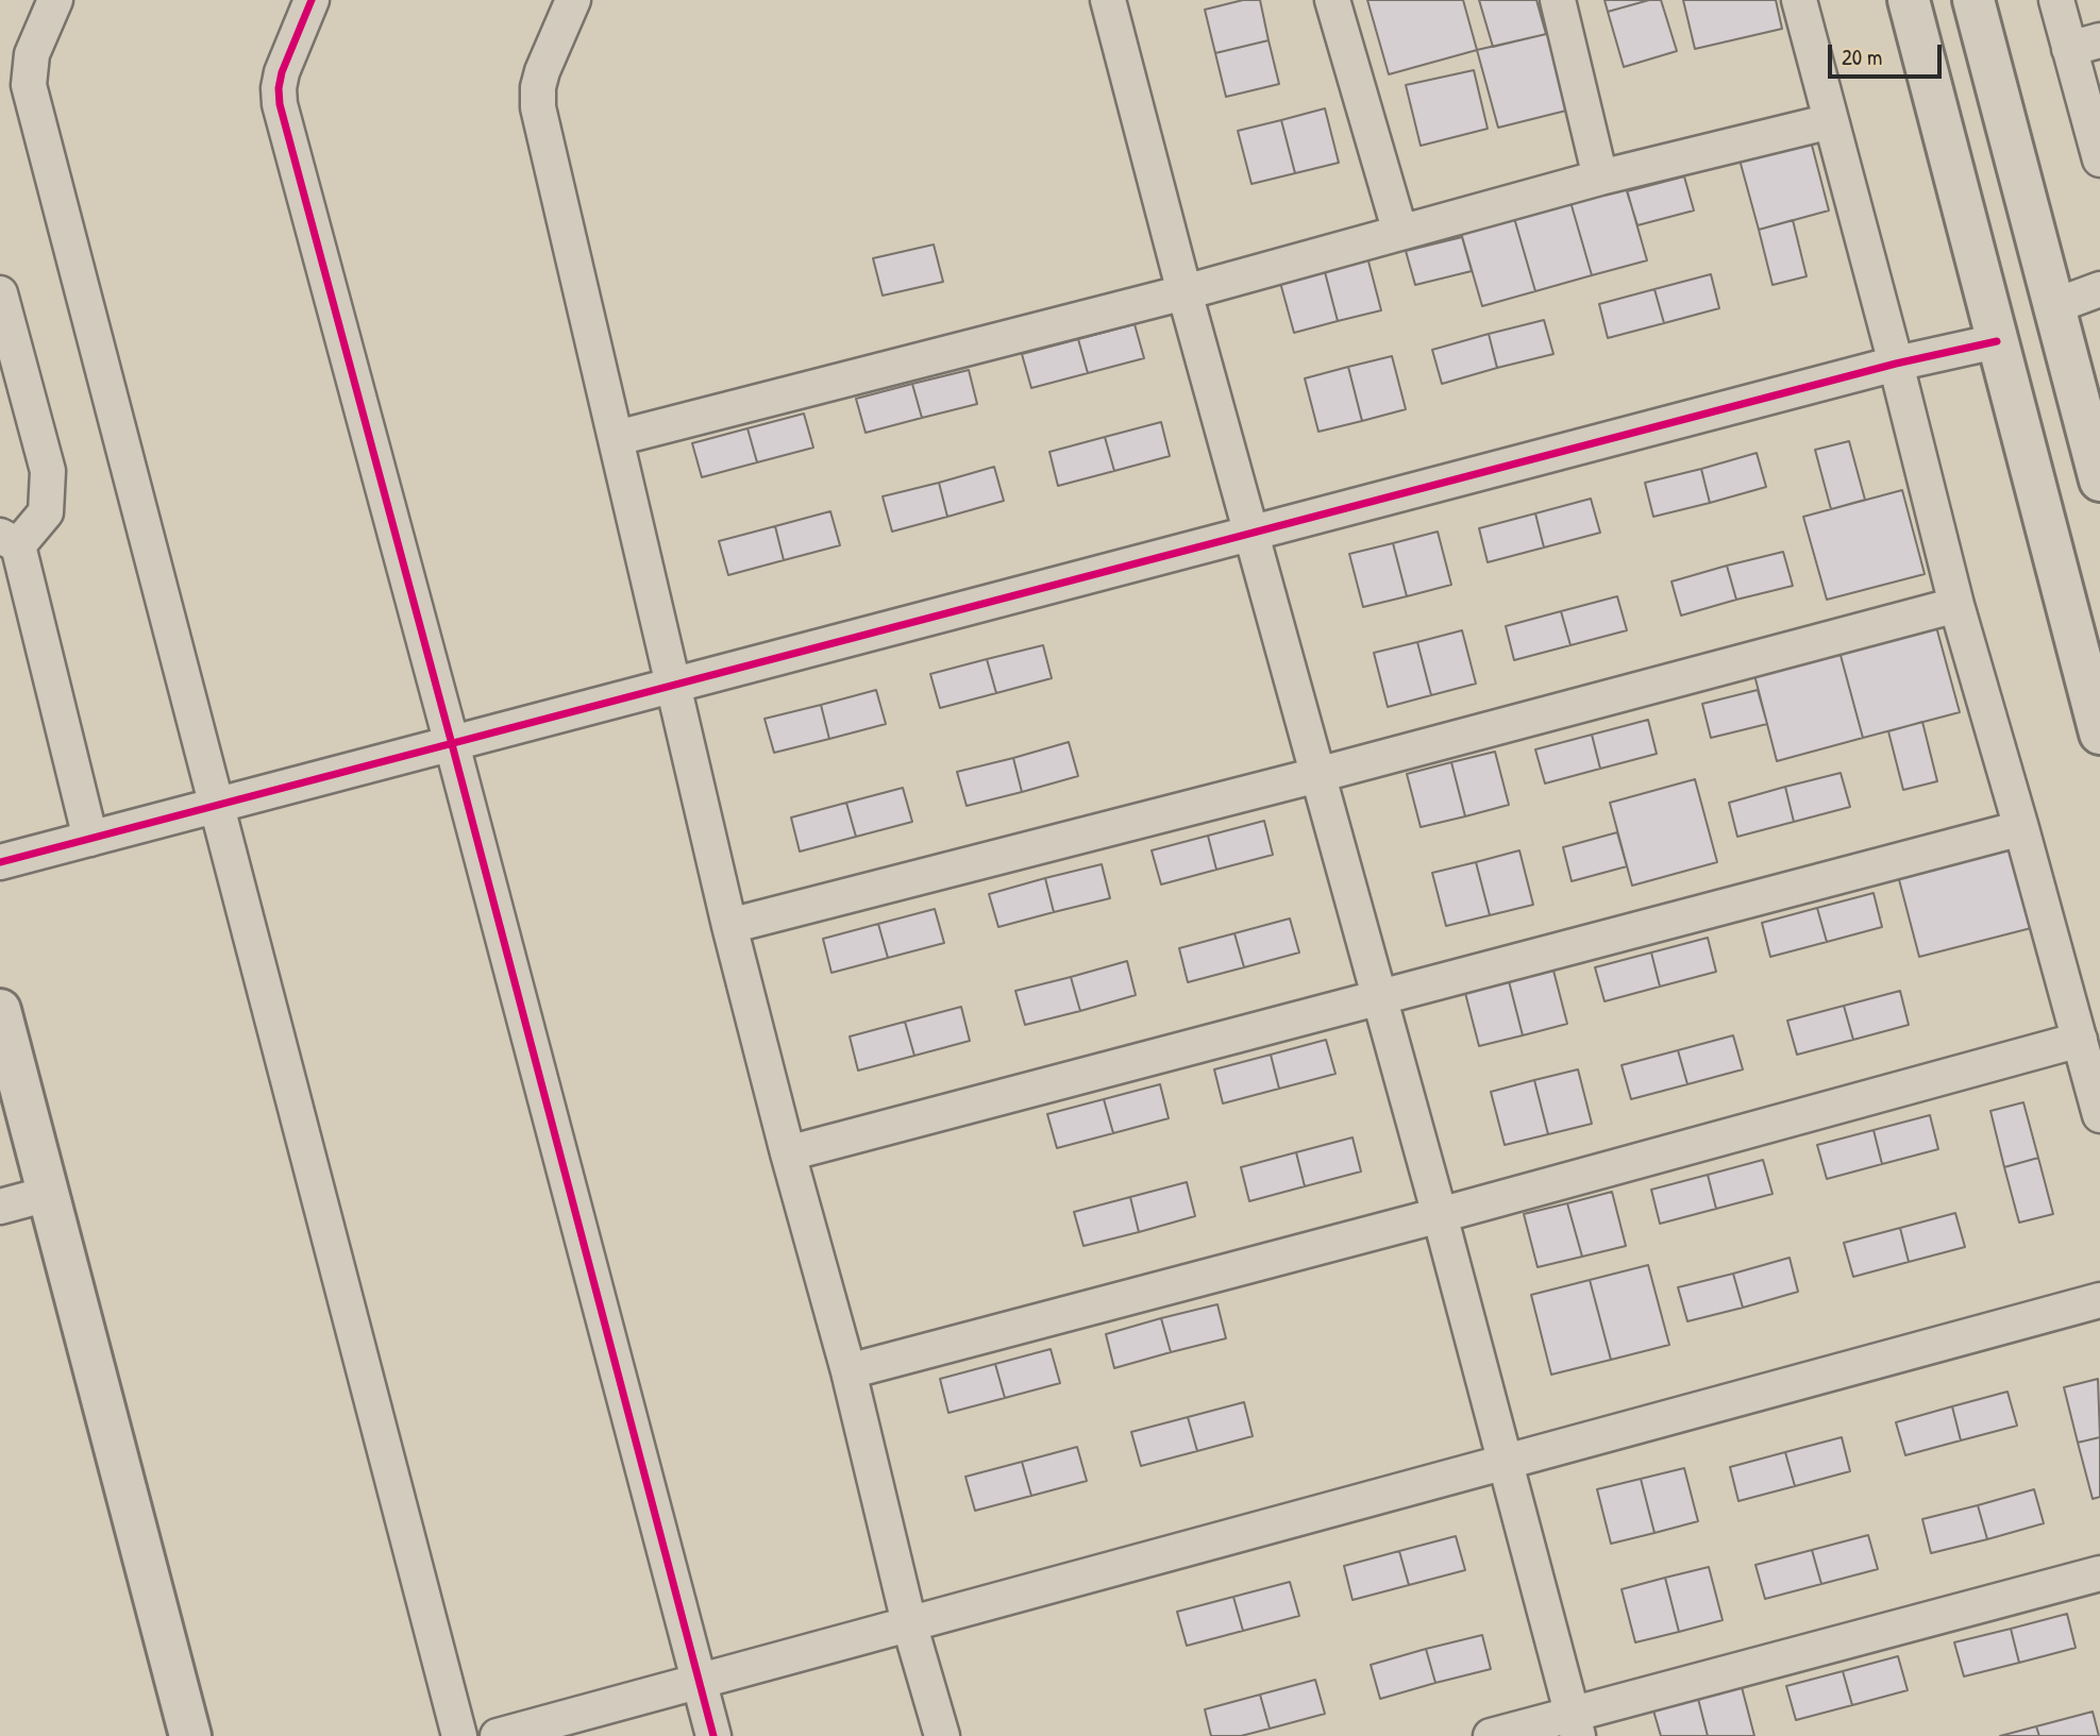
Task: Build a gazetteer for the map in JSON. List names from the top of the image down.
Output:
{
  "scale_bar": "20 m"
}
